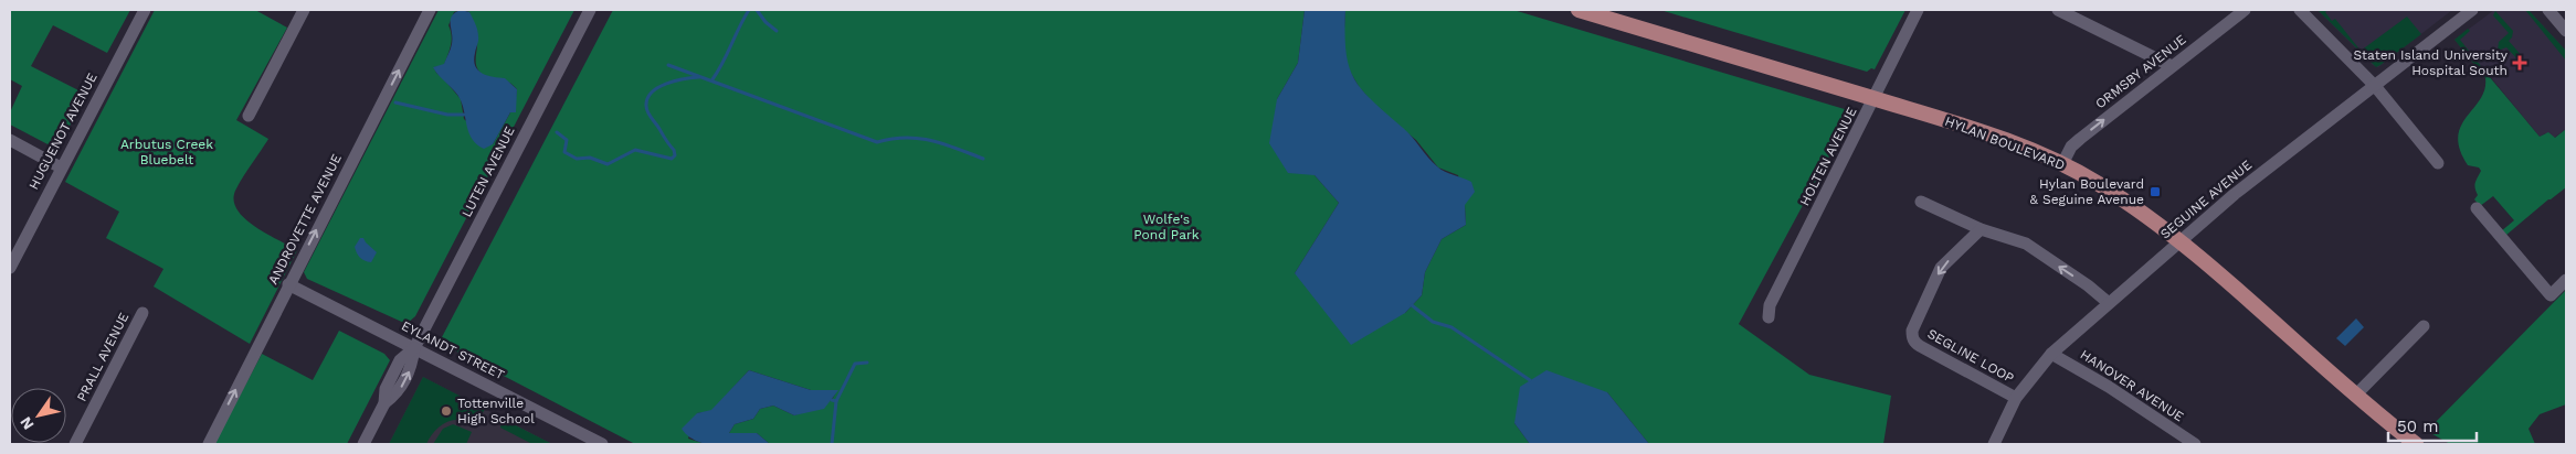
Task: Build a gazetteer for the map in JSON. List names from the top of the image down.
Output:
{
  "streets": {
    "main road": ["HYLAN BOULEVARD"],
    "street": [
      "ORMSBY AVENUE",
      "HUGUENOT AVENUE",
      "HOLTEN AVENUE",
      "LUTEN AVENUE",
      "SEGUINE AVENUE",
      "ANDROVETTE AVENUE",
      "EYLANDT STREET",
      "SEGLINE LOOP",
      "PRALL AVENUE",
      "HANOVER AVENUE"
    ]
  },
  "crossings": [
    ["ORMSBY AVENUE", "HYLAN BOULEVARD"],
    ["HYLAN BOULEVARD", "HOLTEN AVENUE"],
    ["HYLAN BOULEVARD", "SEGUINE AVENUE"],
    ["LUTEN AVENUE", "EYLANDT STREET"],
    ["SEGUINE AVENUE", "SEGLINE LOOP"],
    ["SEGUINE AVENUE", "HANOVER AVENUE"],
    ["ANDROVETTE AVENUE", "EYLANDT STREET"]
  ],
  "one_way": ["ORMSBY AVENUE", "ANDROVETTE AVENUE"],
  "parks": ["Arbutus Creek Bluebelt", "Wolfe's Pond Park"],
  "places": {
    "health": ["Staten Island University Hospital South"],
    "transit": ["Hylan Boulevard & Seguine Avenue"],
    "other": ["Tottenville High School"]
  },
  "scale_bar": "50 m",
  "north": "bottom left"
}
